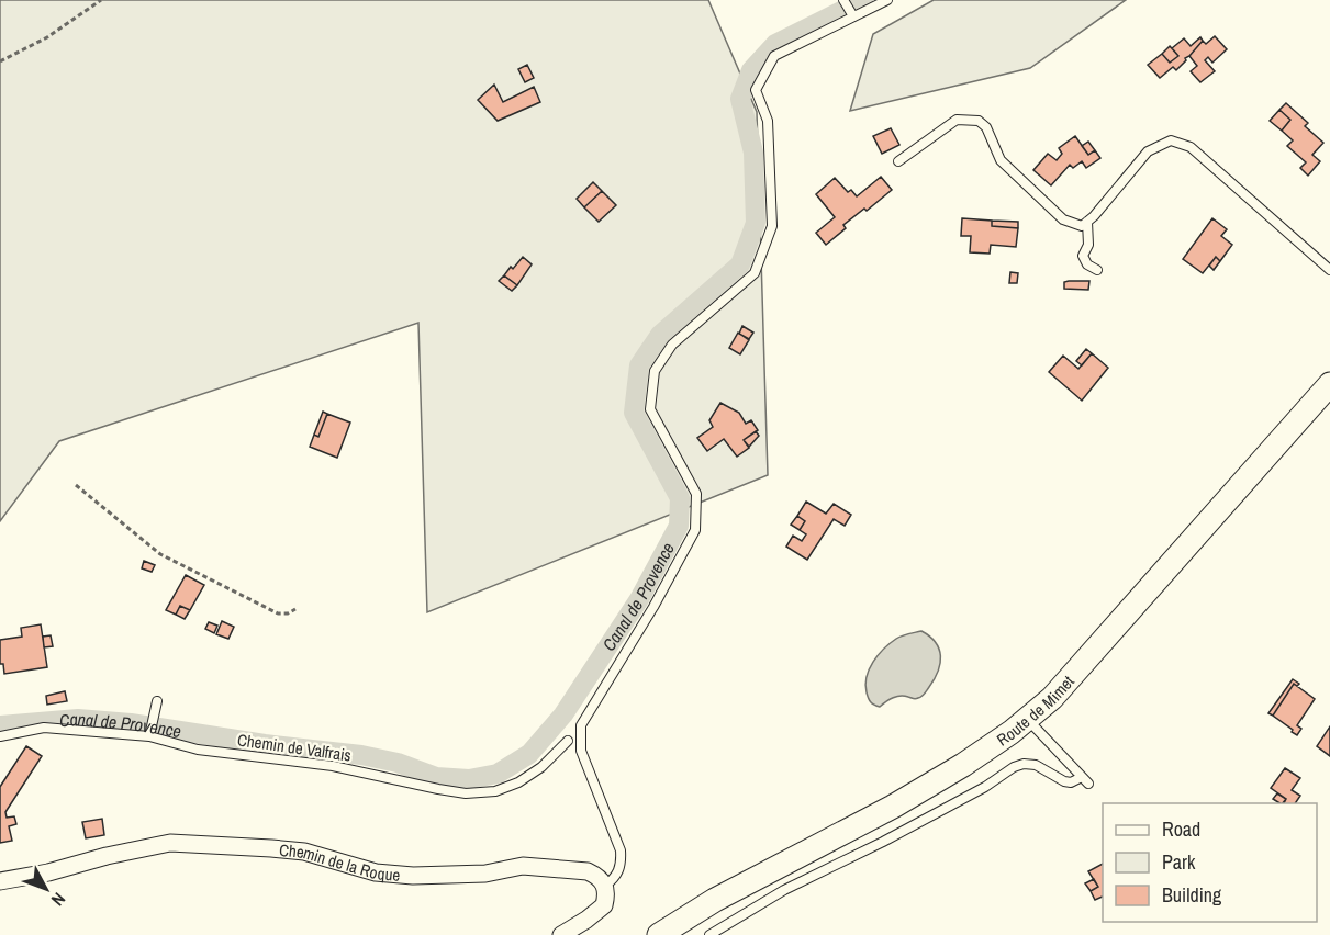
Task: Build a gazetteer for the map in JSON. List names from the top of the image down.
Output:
{
  "streets": {
    "main road": ["Route de Mimet"],
    "street": ["Chemin de la Roque"],
    "lane": ["Chemin de Valfrais"]
  },
  "water": ["Canal de Provence"],
  "legend": ["Road", "Park", "Building"],
  "north": "bottom right"
}
